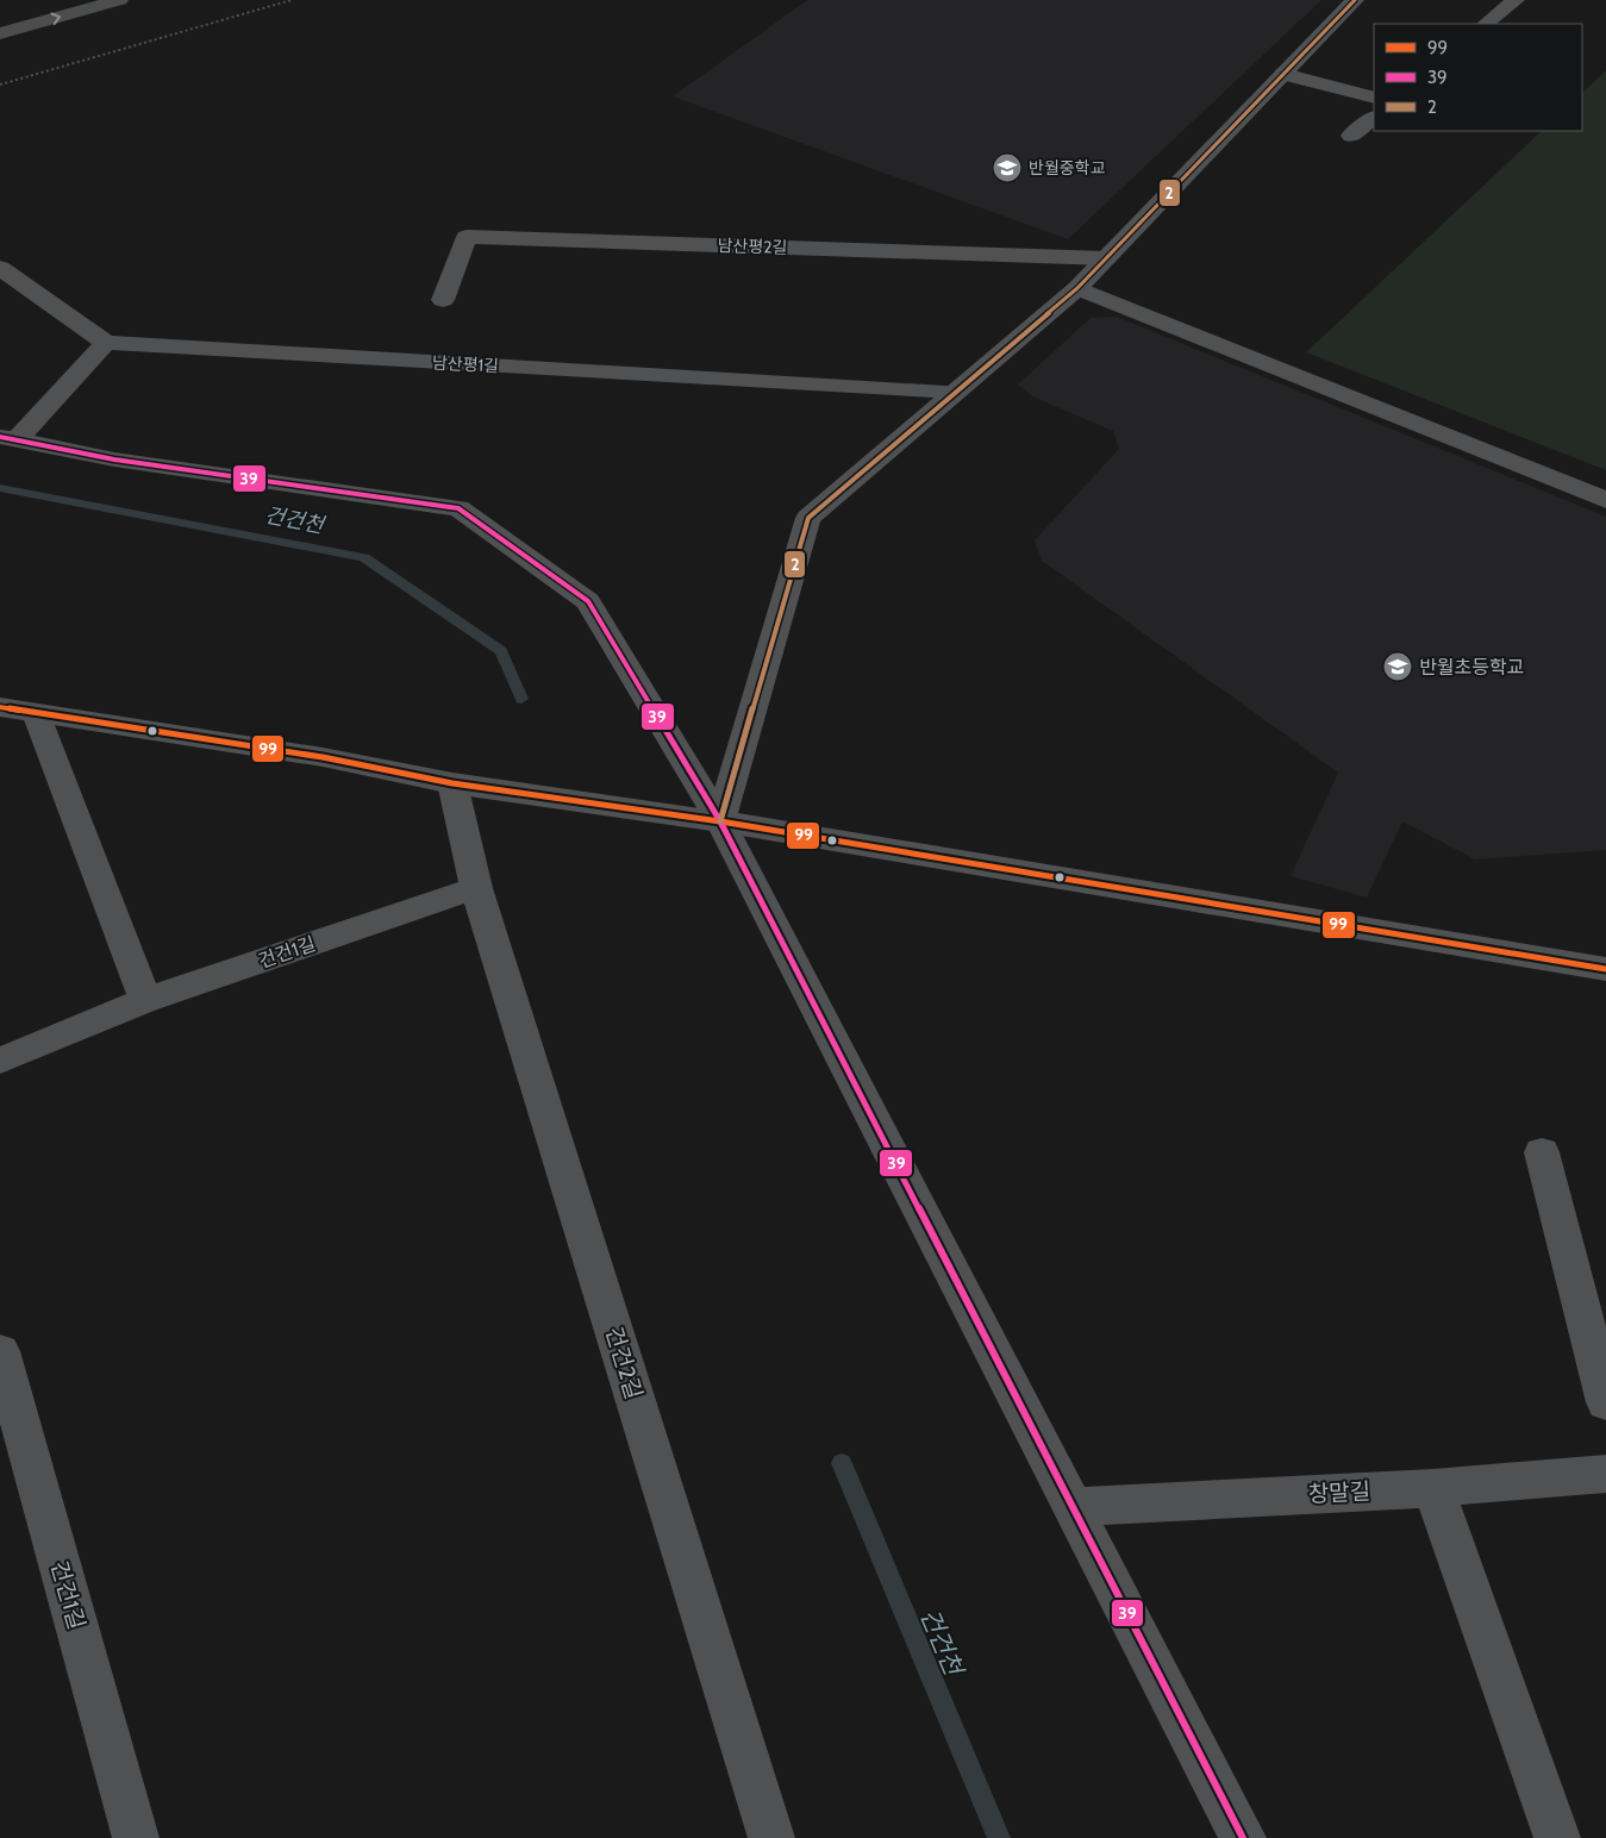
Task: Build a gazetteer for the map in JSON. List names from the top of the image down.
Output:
{
  "streets": {
    "street": [
      "남산평2길",
      "남산평1길",
      "건건1길",
      "건건2길",
      "창말길"
    ]
  },
  "crossings": [
    ["건건1길", "건건2길"]
  ],
  "water": ["건건천"],
  "places": {
    "school or university": ["반월중학교", "반월초등학교"]
  },
  "lines": ["transit line 2", "transit line 39", "transit line 99"],
  "legend": ["99", "39", "2"]
}
